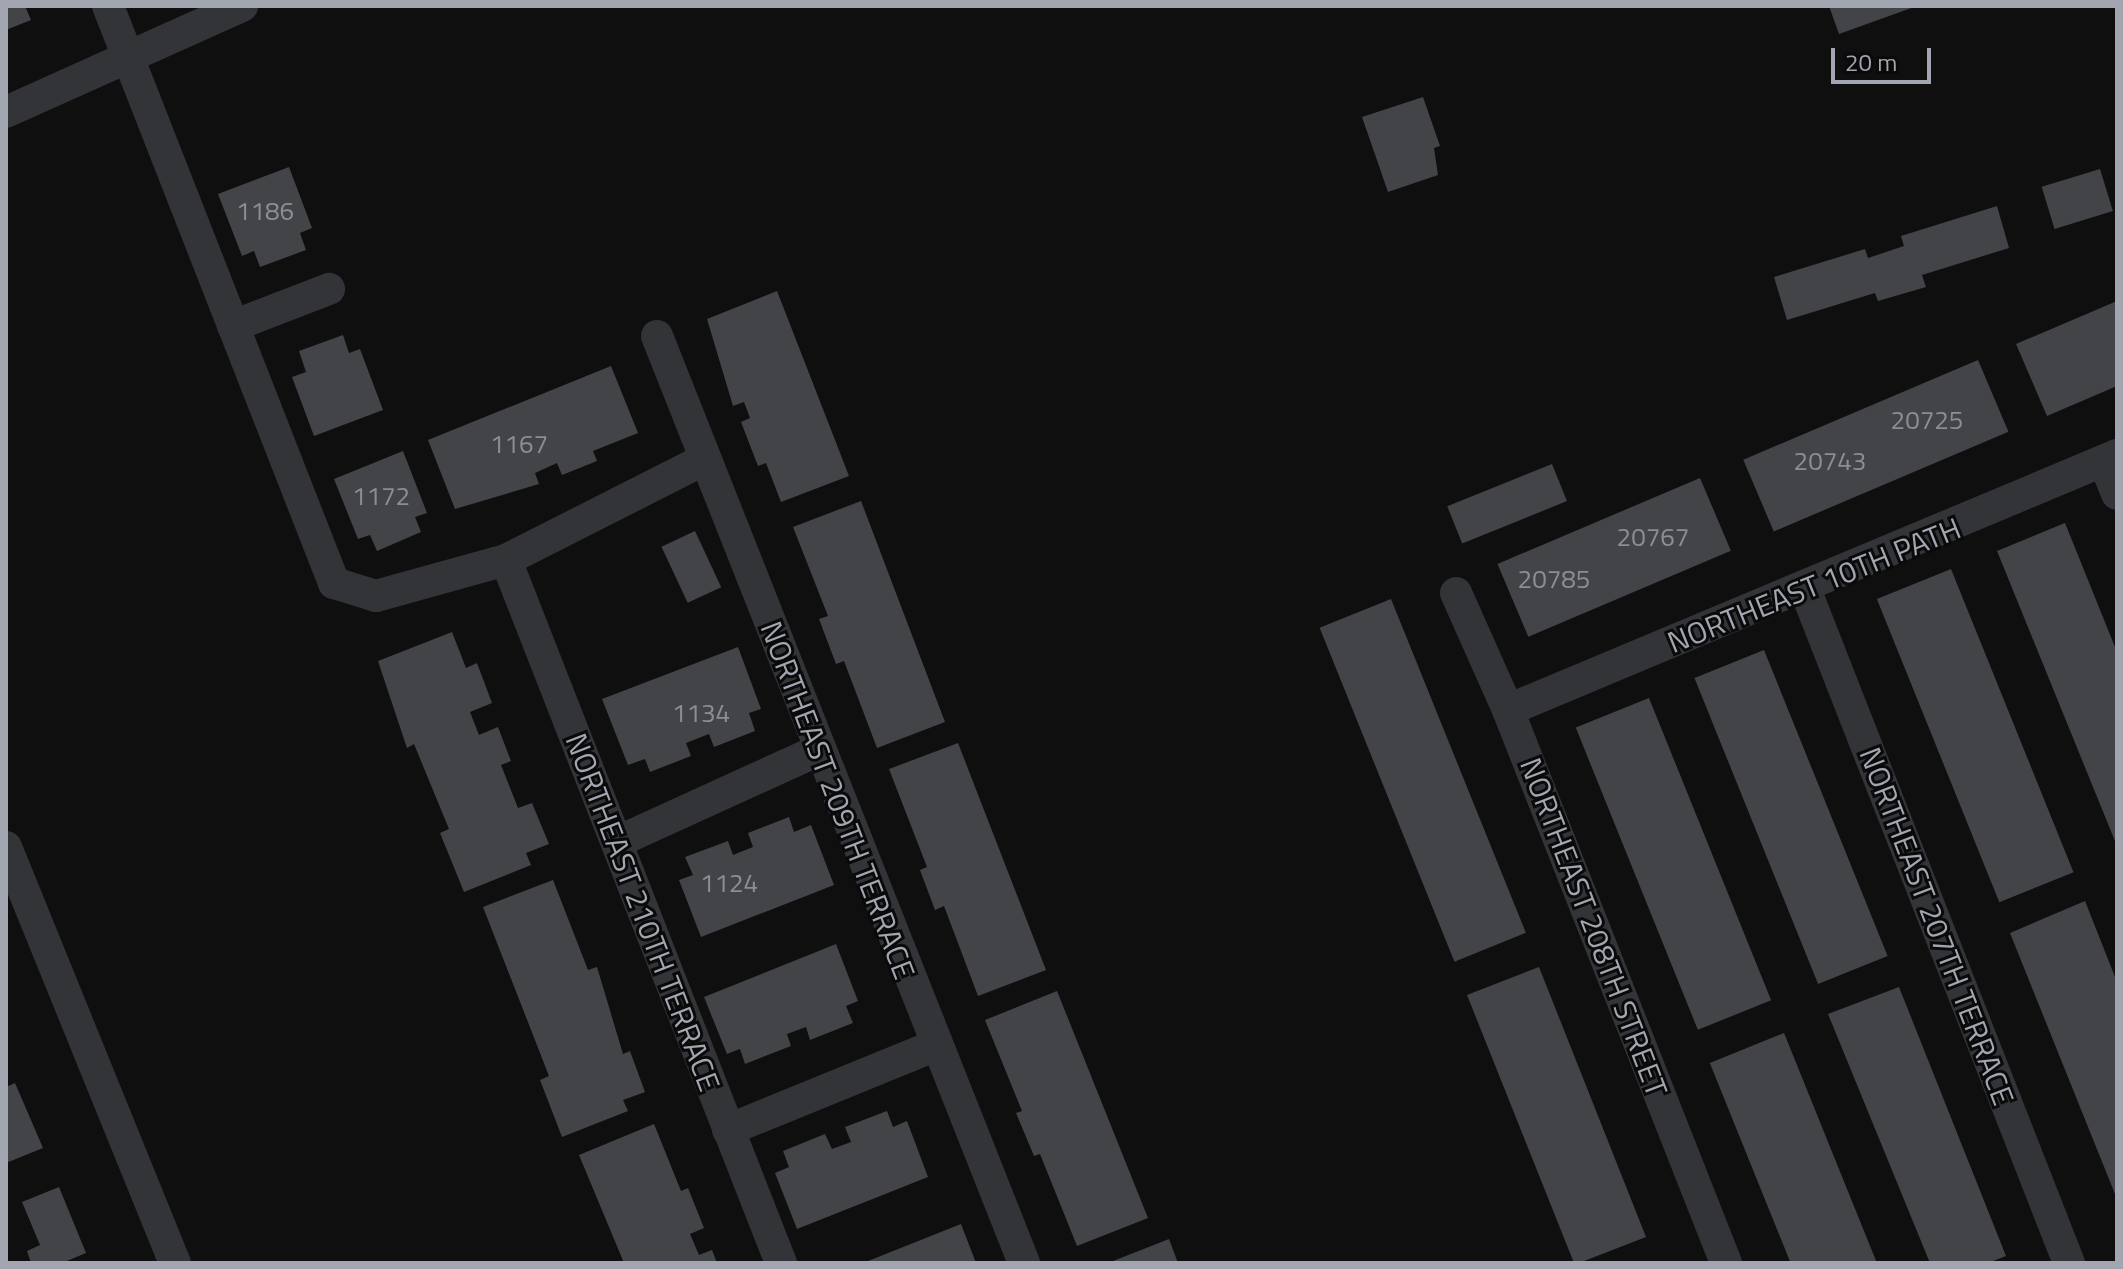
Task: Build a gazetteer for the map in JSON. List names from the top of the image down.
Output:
{
  "streets": {
    "street": [
      "NORTHEAST 10TH PATH",
      "NORTHEAST 209TH TERRACE",
      "NORTHEAST 210TH TERRACE",
      "NORTHEAST 207TH TERRACE",
      "NORTHEAST 208TH STREET"
    ]
  },
  "crossings": [
    ["NORTHEAST 10TH PATH", "NORTHEAST 207TH TERRACE"],
    ["NORTHEAST 10TH PATH", "NORTHEAST 208TH STREET"]
  ],
  "house_numbers": [
    "1186",
    "20725",
    "1167",
    "20743",
    "1172",
    "20767",
    "20785",
    "1134",
    "1124"
  ],
  "scale_bar": "20 m"
}
